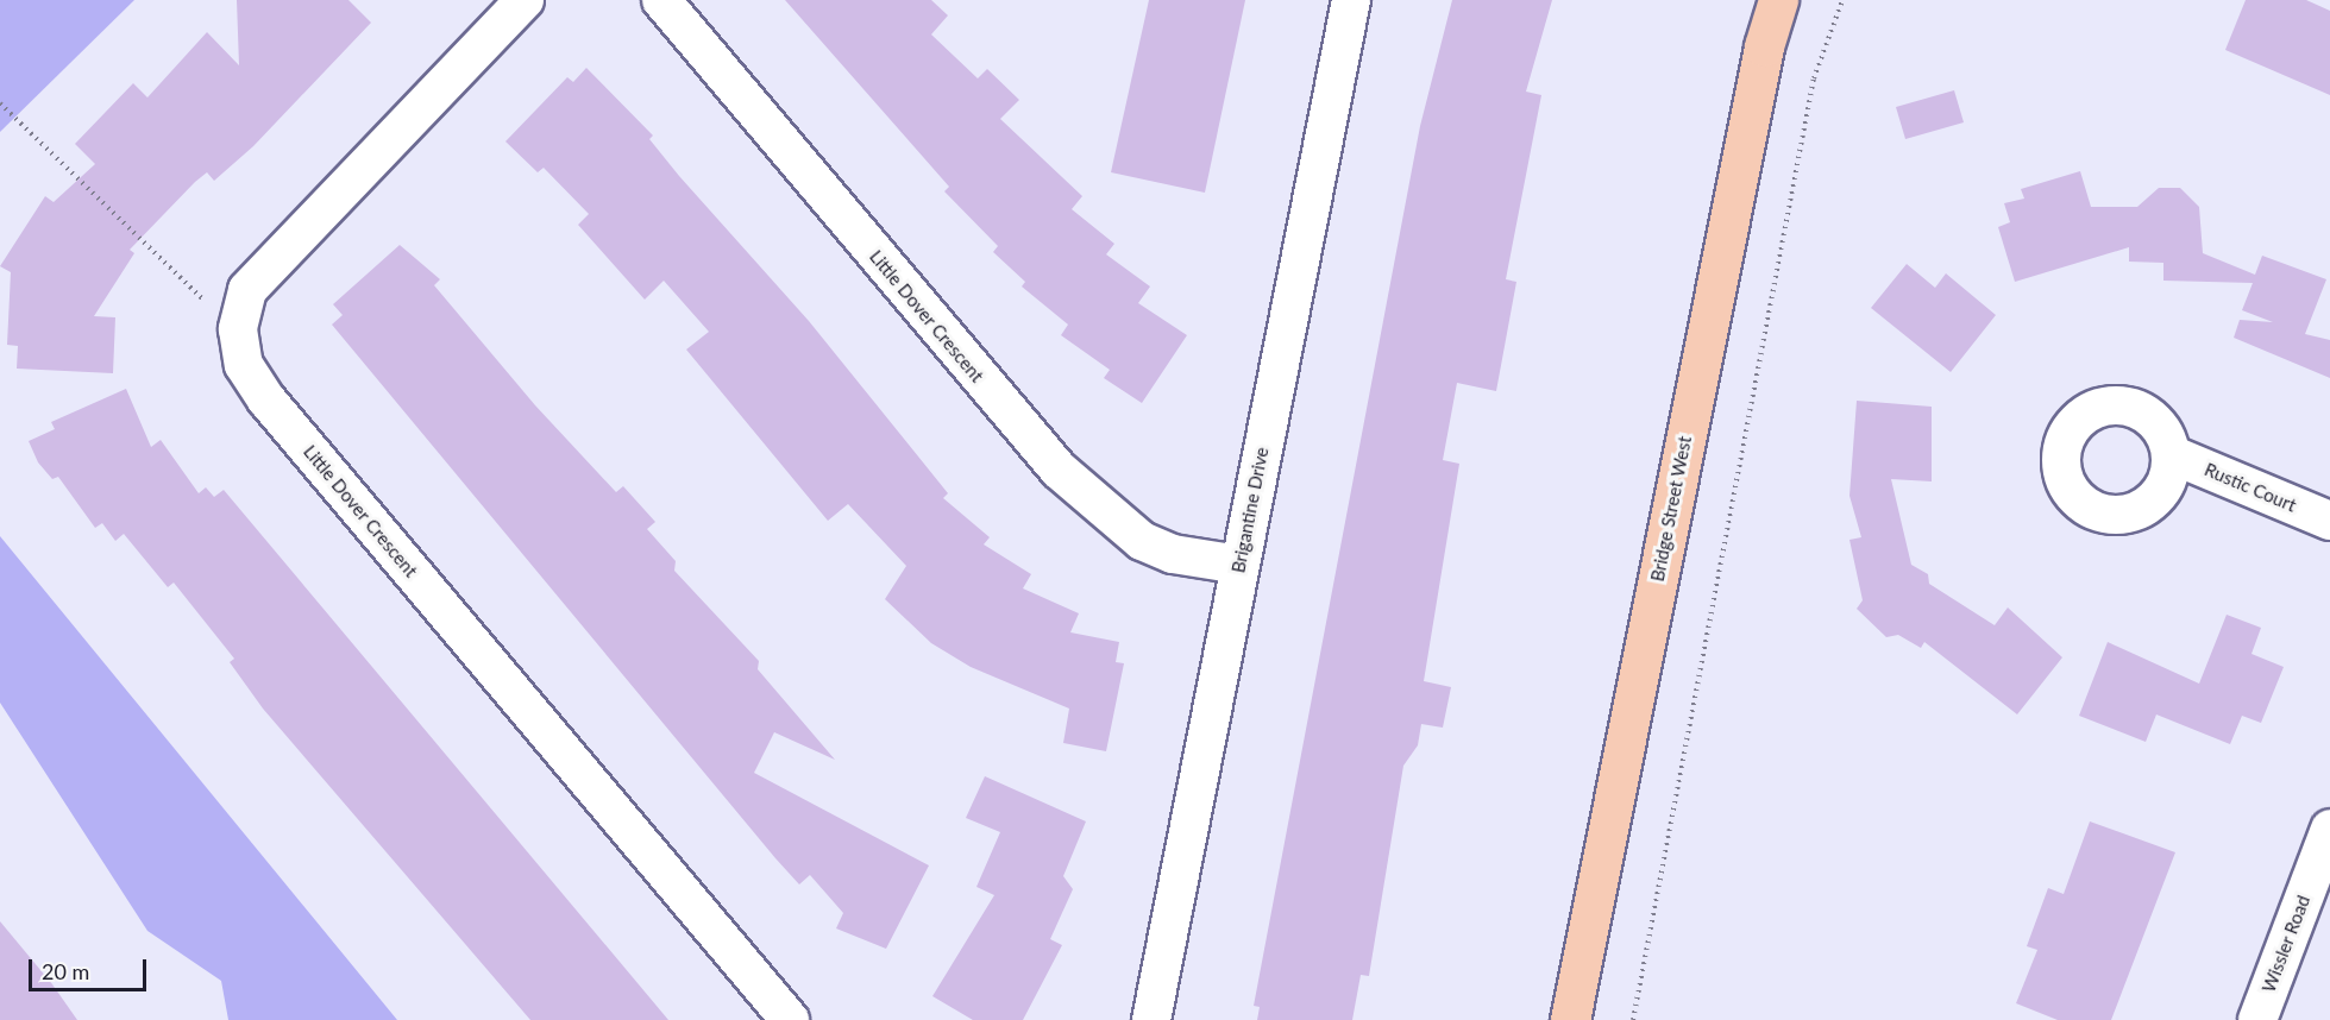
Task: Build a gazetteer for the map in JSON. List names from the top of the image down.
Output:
{
  "streets": {
    "main road": ["Bridge Street West"],
    "street": [
      "Little Dover Crescent",
      "Rustic Court",
      "Brigantine Drive",
      "Wissler Road"
    ]
  },
  "crossings": [
    ["Little Dover Crescent", "Brigantine Drive"]
  ],
  "scale_bar": "20 m"
}
